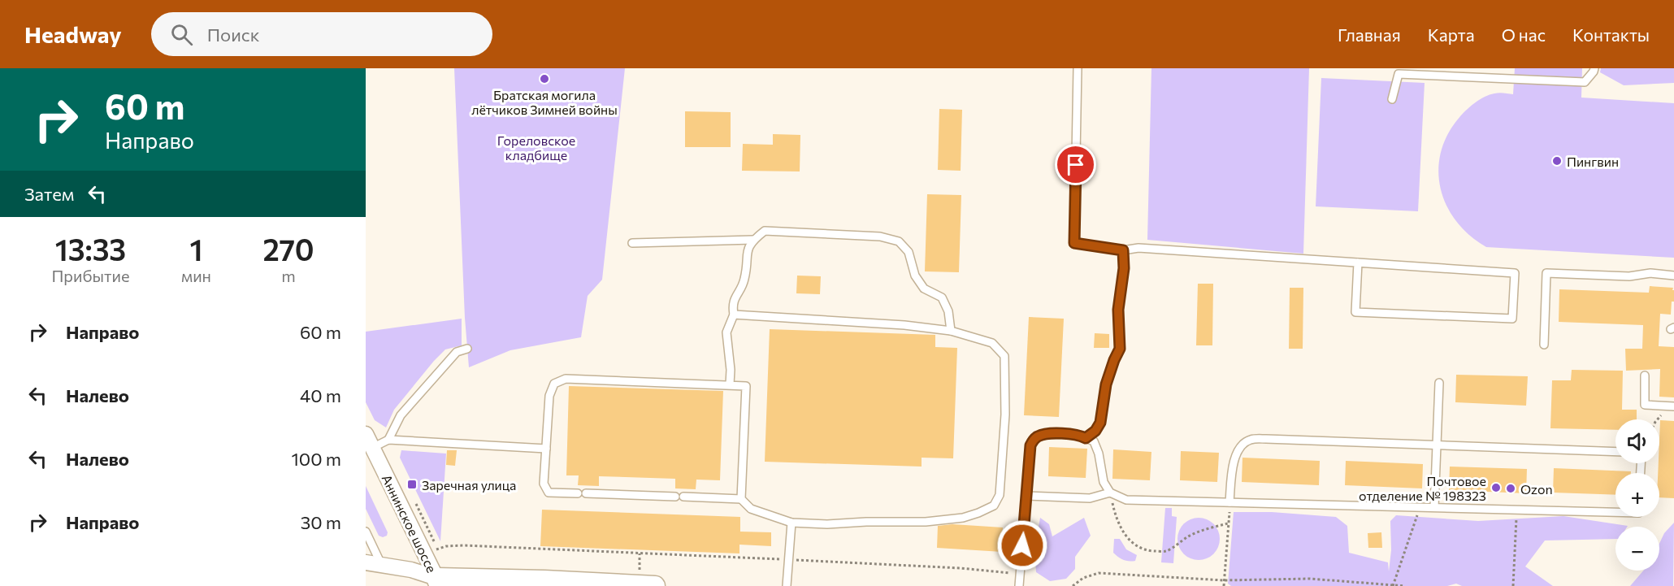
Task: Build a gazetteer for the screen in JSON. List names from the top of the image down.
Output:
{
  "streets": {
    "street": ["Аннинское шоссе"]
  },
  "parks": ["Гореловское кладбище"],
  "places": {
    "other": [
      "Братская могила лётчиков Зимней войны",
      "Пингвин",
      "Почтовое отделение № 198323",
      "Ozon"
    ],
    "transit": ["Заречная улица"]
  },
  "page": {
    "header": "Headway",
    "search": "Поиск",
    "nav": [
      "Главная",
      "Карта",
      "О нас",
      "Контакты"
    ],
    "turn": ["60 m", "Направо"],
    "then": "Затем",
    "eta": [
      "13:33",
      "Прибытие",
      "1",
      "мин",
      "270",
      "m"
    ],
    "list": [
      {
        "name": "Направо",
        "value": "60 m"
      },
      {
        "name": "Налево",
        "value": "40 m"
      },
      {
        "name": "Налево",
        "value": "100 m"
      },
      {
        "name": "Направо",
        "value": "30 m"
      }
    ],
    "map_buttons": ["+", "−"]
  }
}
